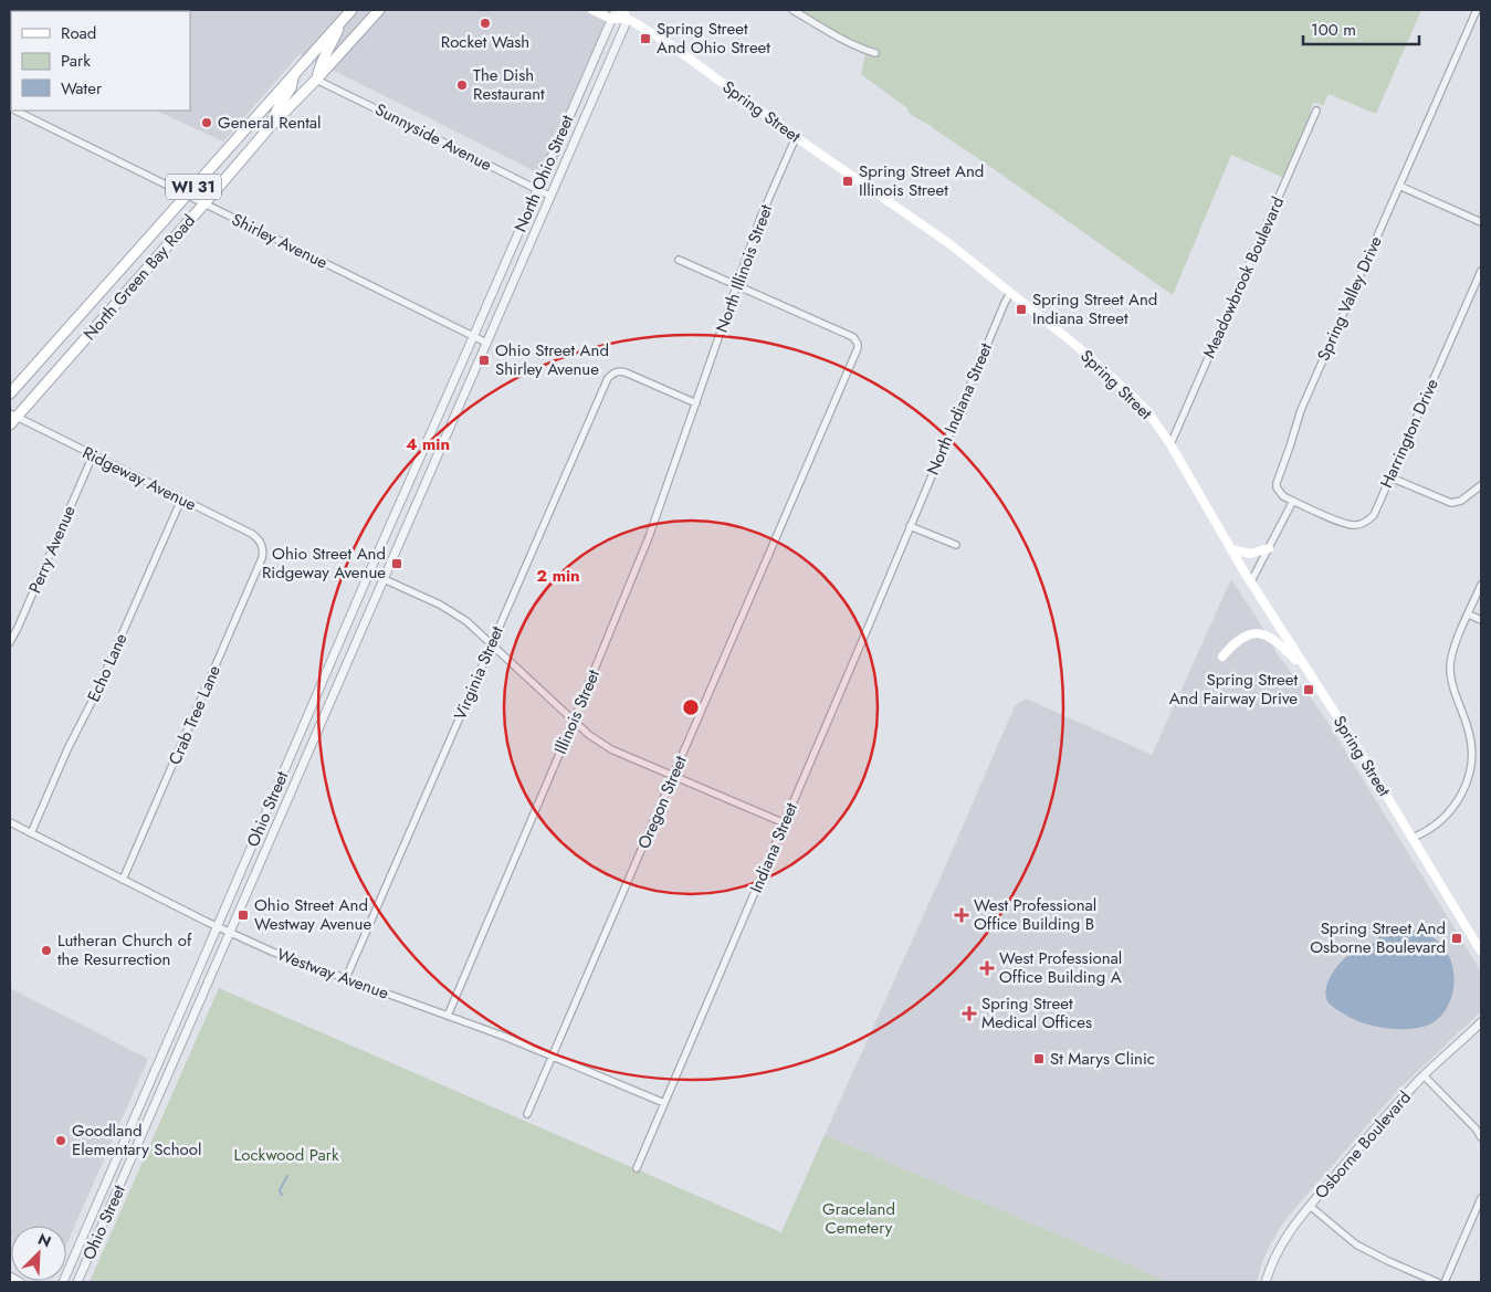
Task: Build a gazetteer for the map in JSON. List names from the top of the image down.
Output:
{
  "streets": {
    "main road": ["Spring Street", "WI 31", "North Green Bay Road"],
    "street": [
      "Sunnyside Avenue",
      "North Ohio Street",
      "Shirley Avenue",
      "North Illinois Street",
      "Meadowbrook Boulevard",
      "Spring Valley Drive",
      "North Indiana Street",
      "Harrington Drive",
      "Ridgeway Avenue",
      "Perry Avenue",
      "Echo Lane",
      "Virginia Street",
      "Illinois Street",
      "Crab Tree Lane",
      "Oregon Street",
      "Ohio Street",
      "Indiana Street",
      "Westway Avenue",
      "Osborne Boulevard"
    ]
  },
  "crossings": [
    ["Spring Street", "North Ohio Street"],
    ["Spring Street", "North Illinois Street"],
    ["Spring Street", "Meadowbrook Boulevard"],
    ["Spring Street", "North Indiana Street"],
    ["Sunnyside Avenue", "North Ohio Street"],
    ["Sunnyside Avenue", "North Green Bay Road"],
    ["North Ohio Street", "Shirley Avenue"],
    ["North Ohio Street", "Ohio Street"],
    ["Shirley Avenue", "North Green Bay Road"],
    ["Shirley Avenue", "Ohio Street"],
    ["North Illinois Street", "Virginia Street"],
    ["North Illinois Street", "Illinois Street"],
    ["North Illinois Street", "Oregon Street"],
    ["North Green Bay Road", "Ridgeway Avenue"],
    ["Spring Valley Drive", "Harrington Drive"],
    ["North Indiana Street", "Indiana Street"],
    ["Ridgeway Avenue", "Perry Avenue"],
    ["Ridgeway Avenue", "Echo Lane"],
    ["Ridgeway Avenue", "Crab Tree Lane"],
    ["Echo Lane", "Westway Avenue"],
    ["Virginia Street", "Illinois Street"],
    ["Virginia Street", "Westway Avenue"],
    ["Illinois Street", "Westway Avenue"],
    ["Crab Tree Lane", "Westway Avenue"],
    ["Oregon Street", "Westway Avenue"],
    ["Ohio Street", "Westway Avenue"],
    ["Indiana Street", "Westway Avenue"]
  ],
  "parks": ["Lockwood Park", "Graceland Cemetery"],
  "places": {
    "other": [
      "Rocket Wash",
      "The Dish Restaurant",
      "General Rental",
      "Lutheran Church of the Resurrection",
      "Goodland Elementary School"
    ],
    "transit": [
      "Spring Street And Ohio Street",
      "Spring Street And Illinois Street",
      "Spring Street And Indiana Street",
      "Ohio Street And Shirley Avenue",
      "Ohio Street And Ridgeway Avenue",
      "Spring Street And Fairway Drive",
      "Ohio Street And Westway Avenue",
      "Spring Street And Osborne Boulevard",
      "St Marys Clinic"
    ],
    "health": ["West Professional Office Building B", "West Professional Office Building A", "Spring Street Medical Offices"]
  },
  "legend": ["Road", "Park", "Water"],
  "scale_bar": "100 m",
  "north": "top right",
  "rings": ["4 min", "2 min"]
}
